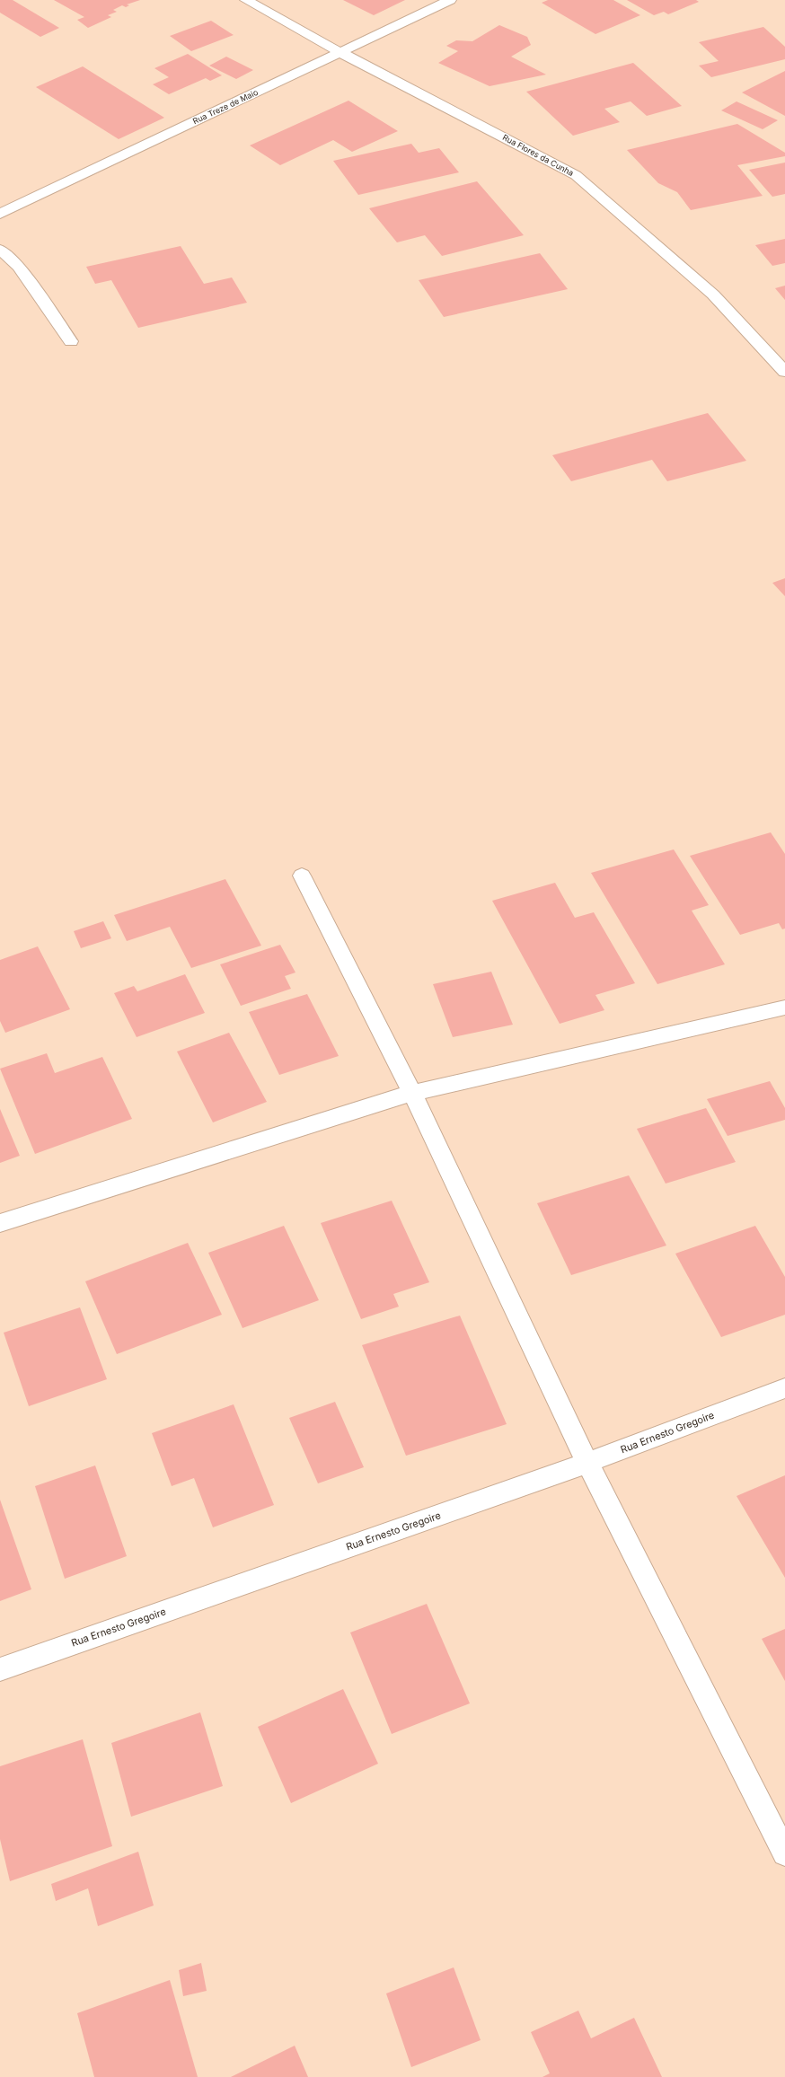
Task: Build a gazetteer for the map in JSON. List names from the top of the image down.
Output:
{
  "streets": {
    "street": ["Rua Treze de Maio", "Rua Flores da Cunha", "Rua Ernesto Gregoire"]
  },
  "crossings": [
    ["Rua Treze de Maio", "Rua Flores da Cunha"]
  ]
}
